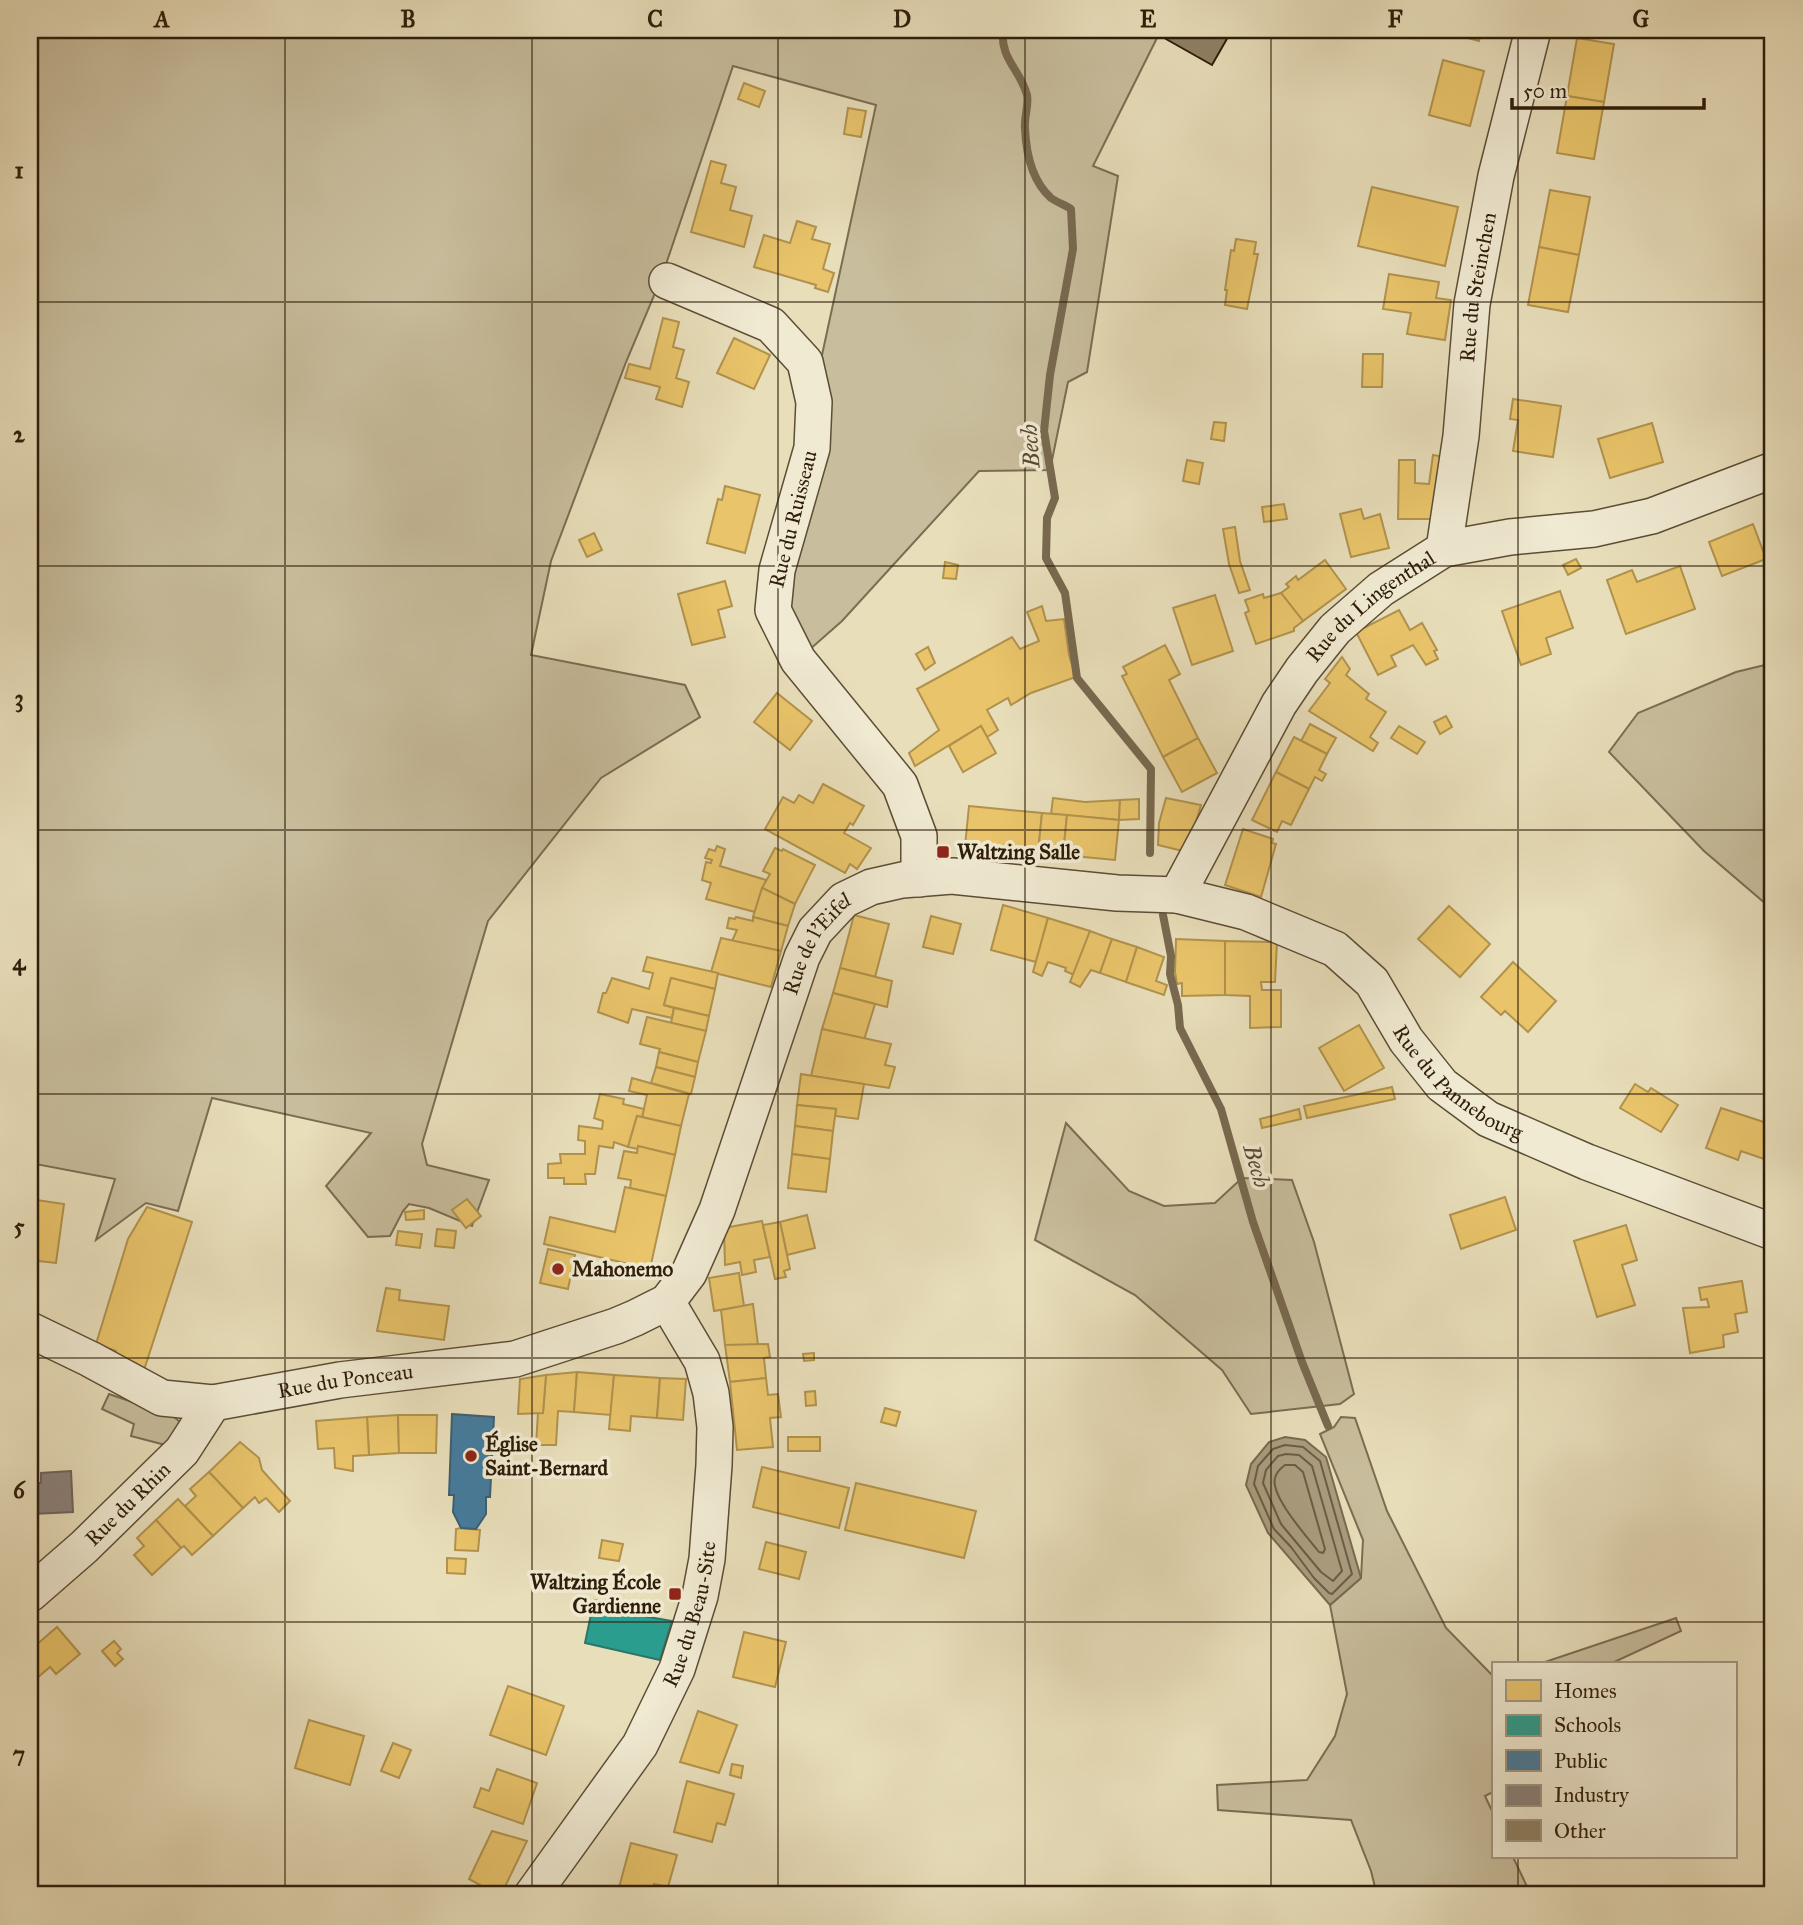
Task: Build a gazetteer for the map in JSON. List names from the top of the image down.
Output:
{
  "streets": {
    "street": [
      "Rue du Steinchen",
      "Rue du Ruisseau",
      "Rue du Lingenthal",
      "Rue de l'Eifel",
      "Rue du Pannebourg",
      "Rue du Ponceau",
      "Rue du Rhin",
      "Rue du Beau-Site"
    ]
  },
  "crossings": [
    ["Rue du Steinchen", "Rue du Lingenthal"],
    ["Rue du Ruisseau", "Rue de l'Eifel"],
    ["Rue du Lingenthal", "Rue de l'Eifel"],
    ["Rue du Lingenthal", "Rue du Pannebourg"],
    ["Rue de l'Eifel", "Rue du Pannebourg"],
    ["Rue de l'Eifel", "Rue du Ponceau"],
    ["Rue de l'Eifel", "Rue du Beau-Site"],
    ["Rue du Ponceau", "Rue du Rhin"],
    ["Rue du Ponceau", "Rue du Beau-Site"]
  ],
  "water": ["Bech"],
  "places": {
    "transit": ["Waltzing Salle", "Waltzing École Gardienne"],
    "other": ["Mahonemo", "Église Saint-Bernard"]
  },
  "legend": [
    "Homes",
    "Schools",
    "Public",
    "Industry",
    "Other"
  ],
  "scale_bar": "50 m",
  "grid": {
    "columns": [
      "A",
      "B",
      "C",
      "D",
      "E",
      "F",
      "G"
    ],
    "rows": [
      "1",
      "2",
      "3",
      "4",
      "5",
      "6",
      "7"
    ]
  }
}
